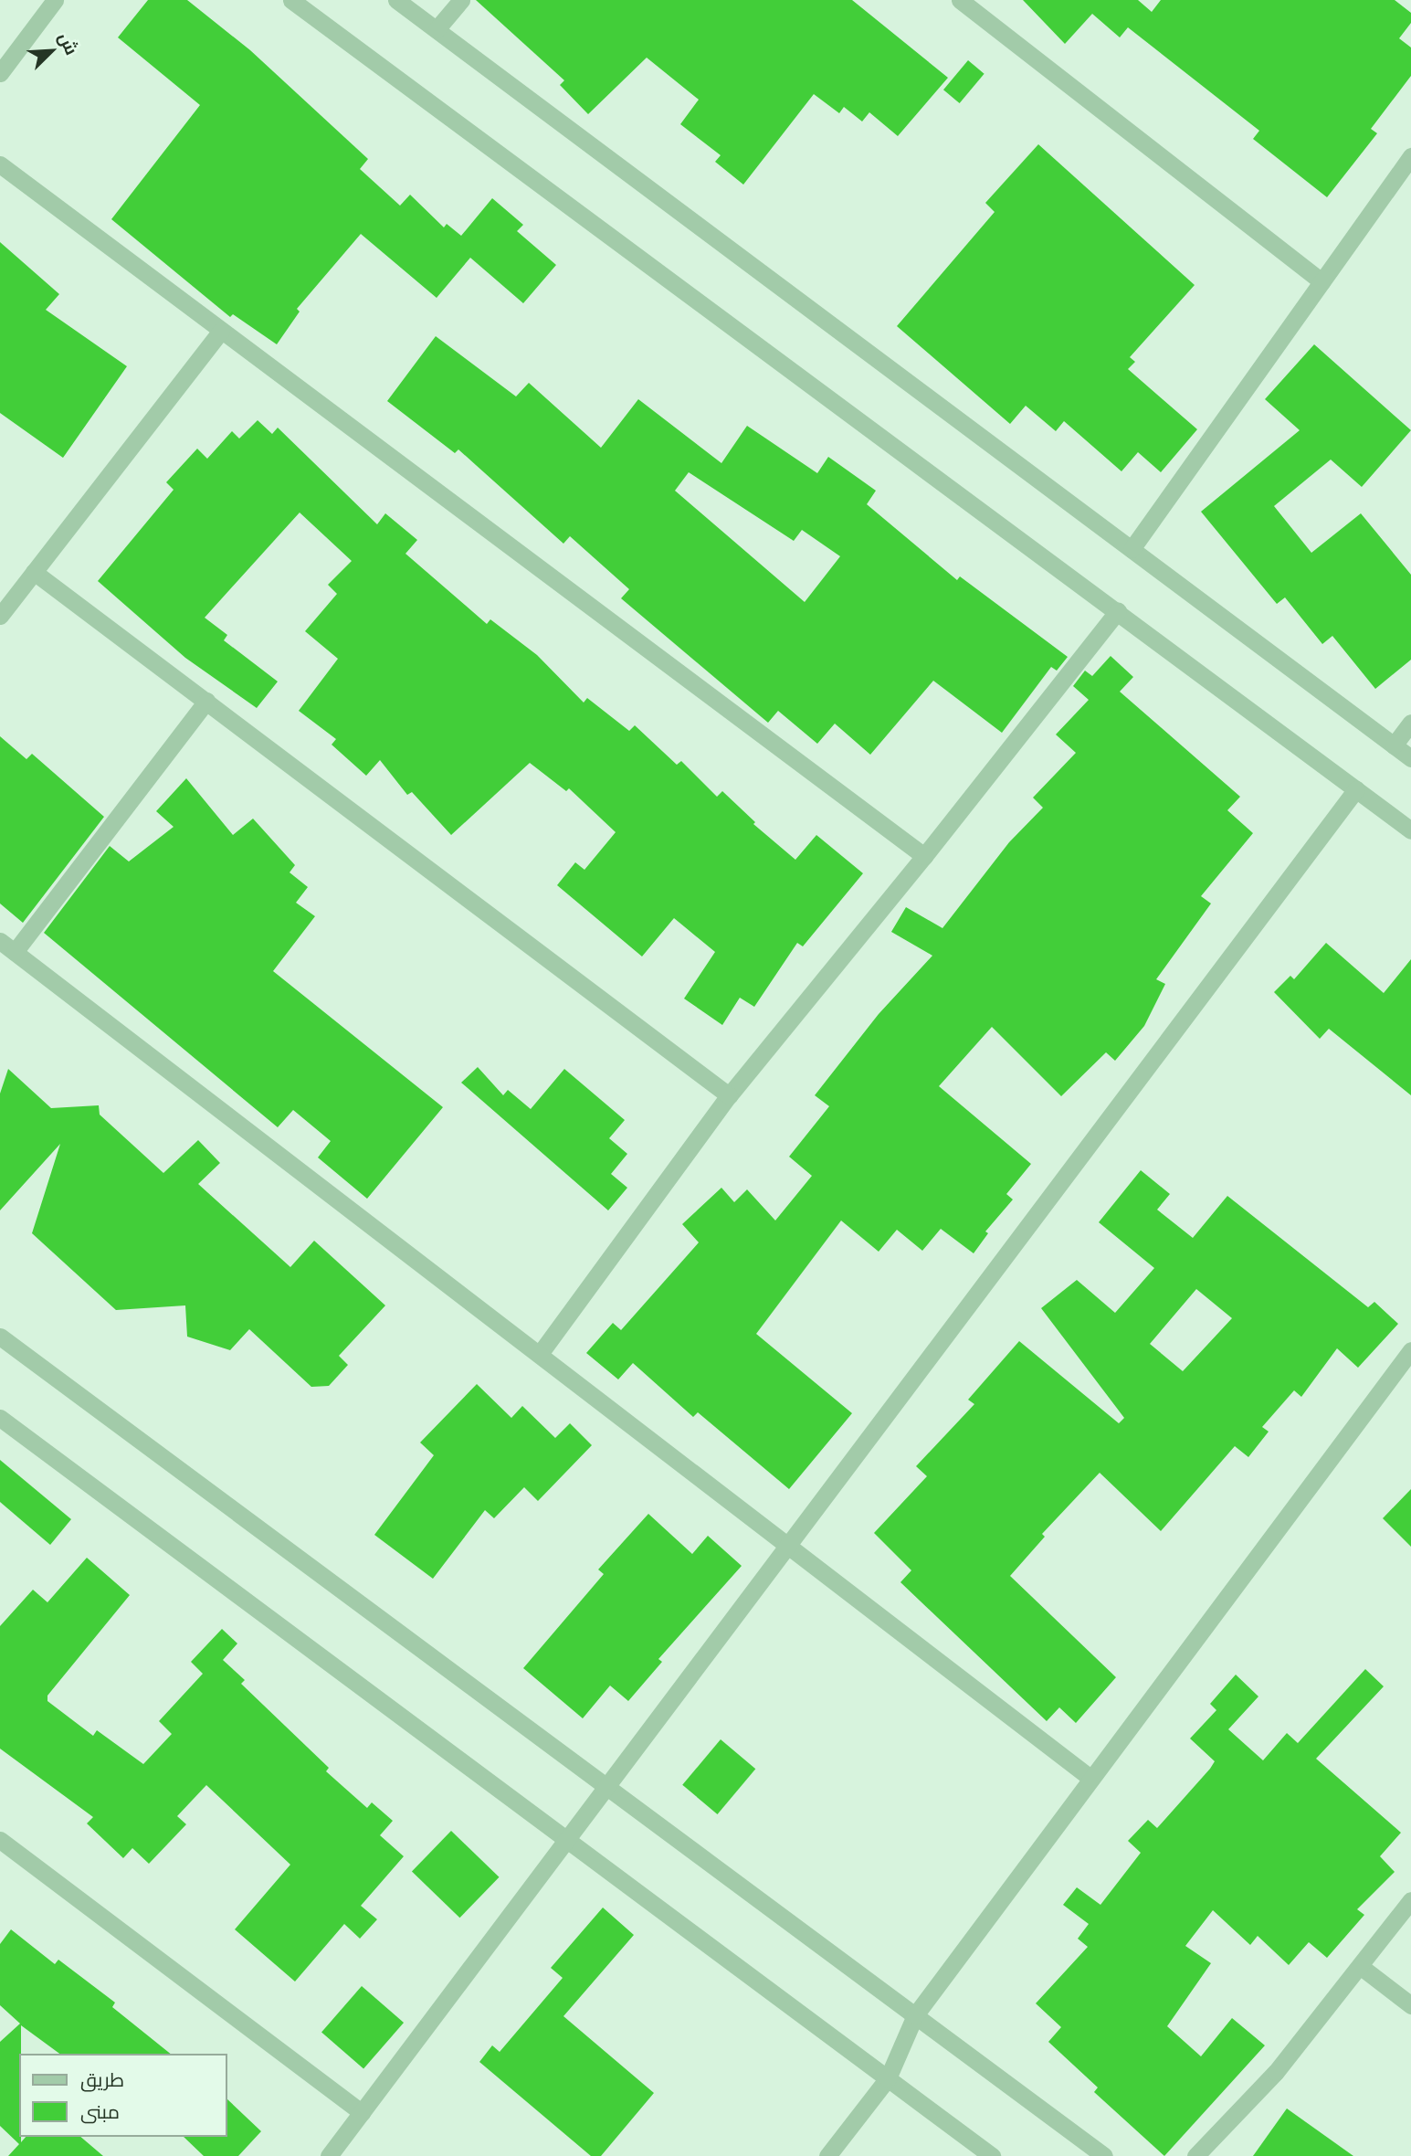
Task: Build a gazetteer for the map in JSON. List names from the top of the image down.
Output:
{
  "legend": ["طريق", "مبنى"],
  "north": "top right"
}
